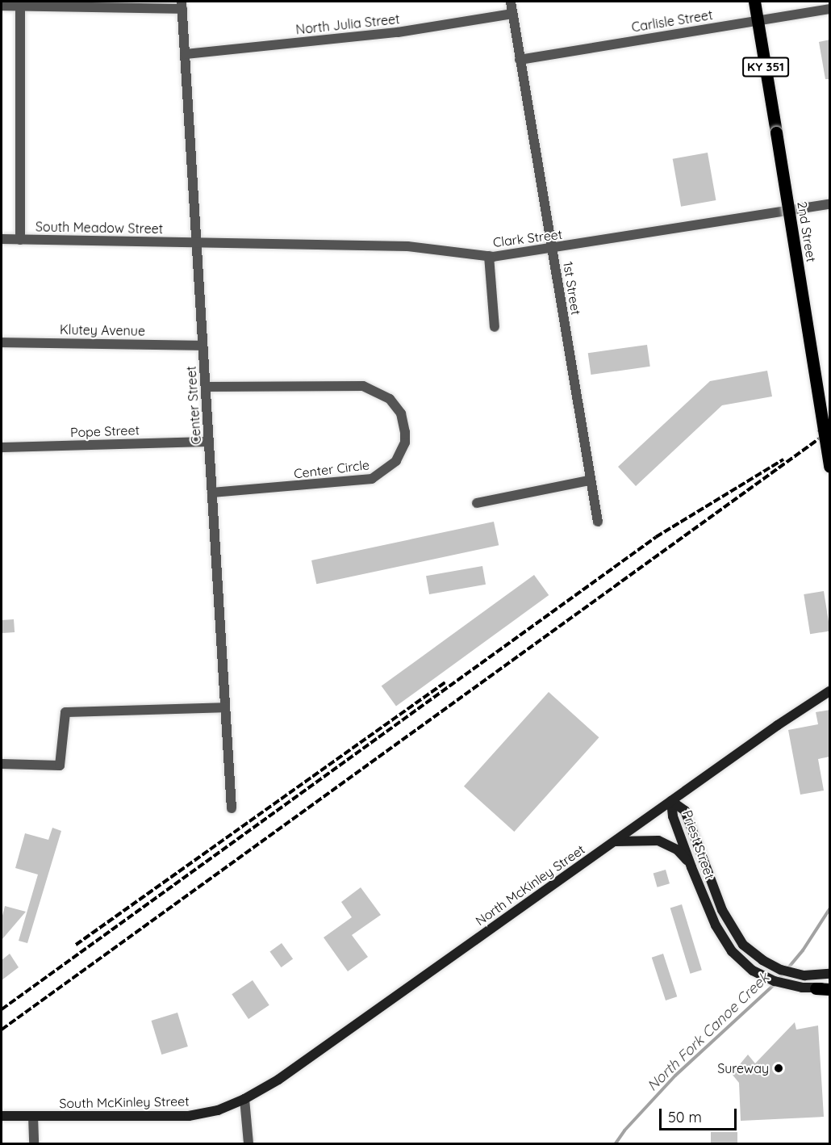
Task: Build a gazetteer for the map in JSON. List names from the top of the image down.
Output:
{
  "streets": {
    "main road": ["KY 351", "2nd Street"],
    "street": [
      "Carlisle Street",
      "North Julia Street",
      "South Meadow Street",
      "Clark Street",
      "1st Street",
      "Klutey Avenue",
      "Center Street",
      "Pope Street",
      "Center Circle",
      "Priest Street",
      "North McKinley Street",
      "South McKinley Street"
    ]
  },
  "crossings": [
    ["Carlisle Street", "2nd Street"],
    ["Carlisle Street", "1st Street"],
    ["North Julia Street", "1st Street"],
    ["North Julia Street", "Center Street"],
    ["South Meadow Street", "Clark Street"],
    ["South Meadow Street", "Center Street"],
    ["Clark Street", "1st Street"],
    ["Clark Street", "Center Street"],
    ["Klutey Avenue", "Center Street"],
    ["Center Street", "Pope Street"],
    ["Center Street", "Center Circle"],
    ["Priest Street", "North McKinley Street"],
    ["North McKinley Street", "South McKinley Street"]
  ],
  "water": ["North Fork Canoe Creek"],
  "places": ["Sureway"],
  "scale_bar": "50 m"
}
